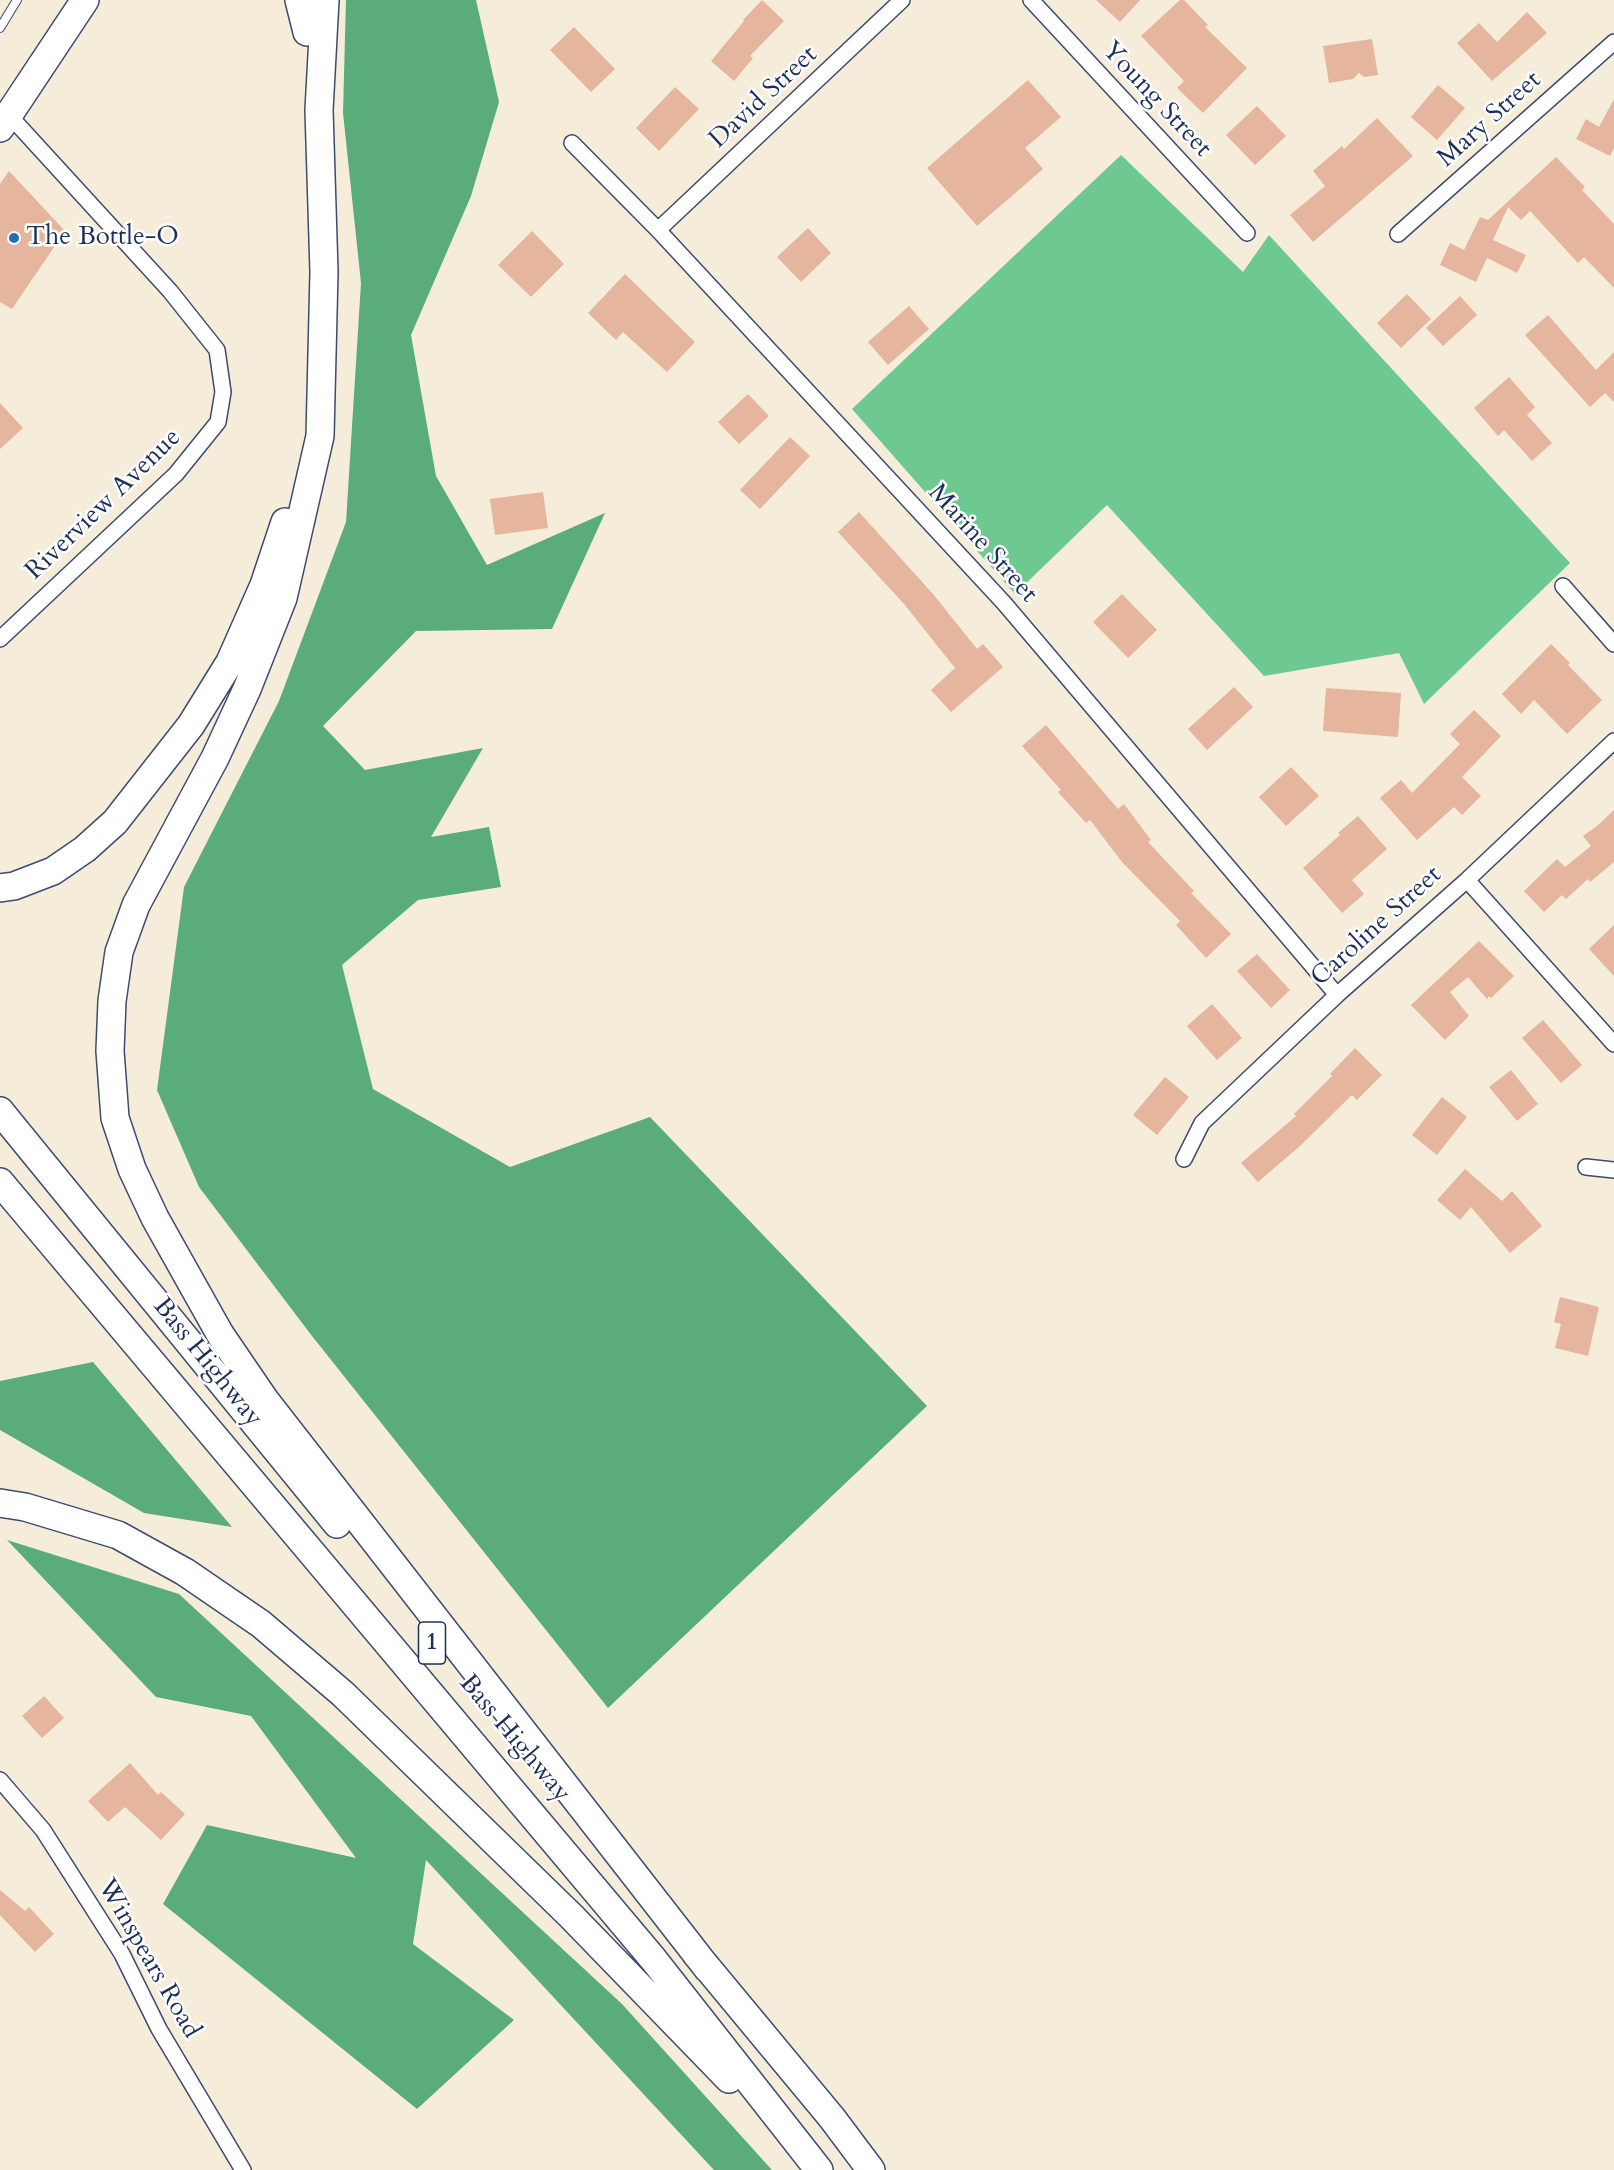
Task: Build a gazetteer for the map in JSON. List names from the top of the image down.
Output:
{
  "streets": {
    "highway": ["Bass Highway", "1"],
    "street": [
      "David Street",
      "Young Street",
      "Mary Street",
      "Riverview Avenue",
      "Marine Street",
      "Caroline Street",
      "Winspears Road"
    ]
  },
  "crossings": [
    ["David Street", "Marine Street"],
    ["Marine Street", "Caroline Street"]
  ],
  "places": ["The Bottle-O"]
}
